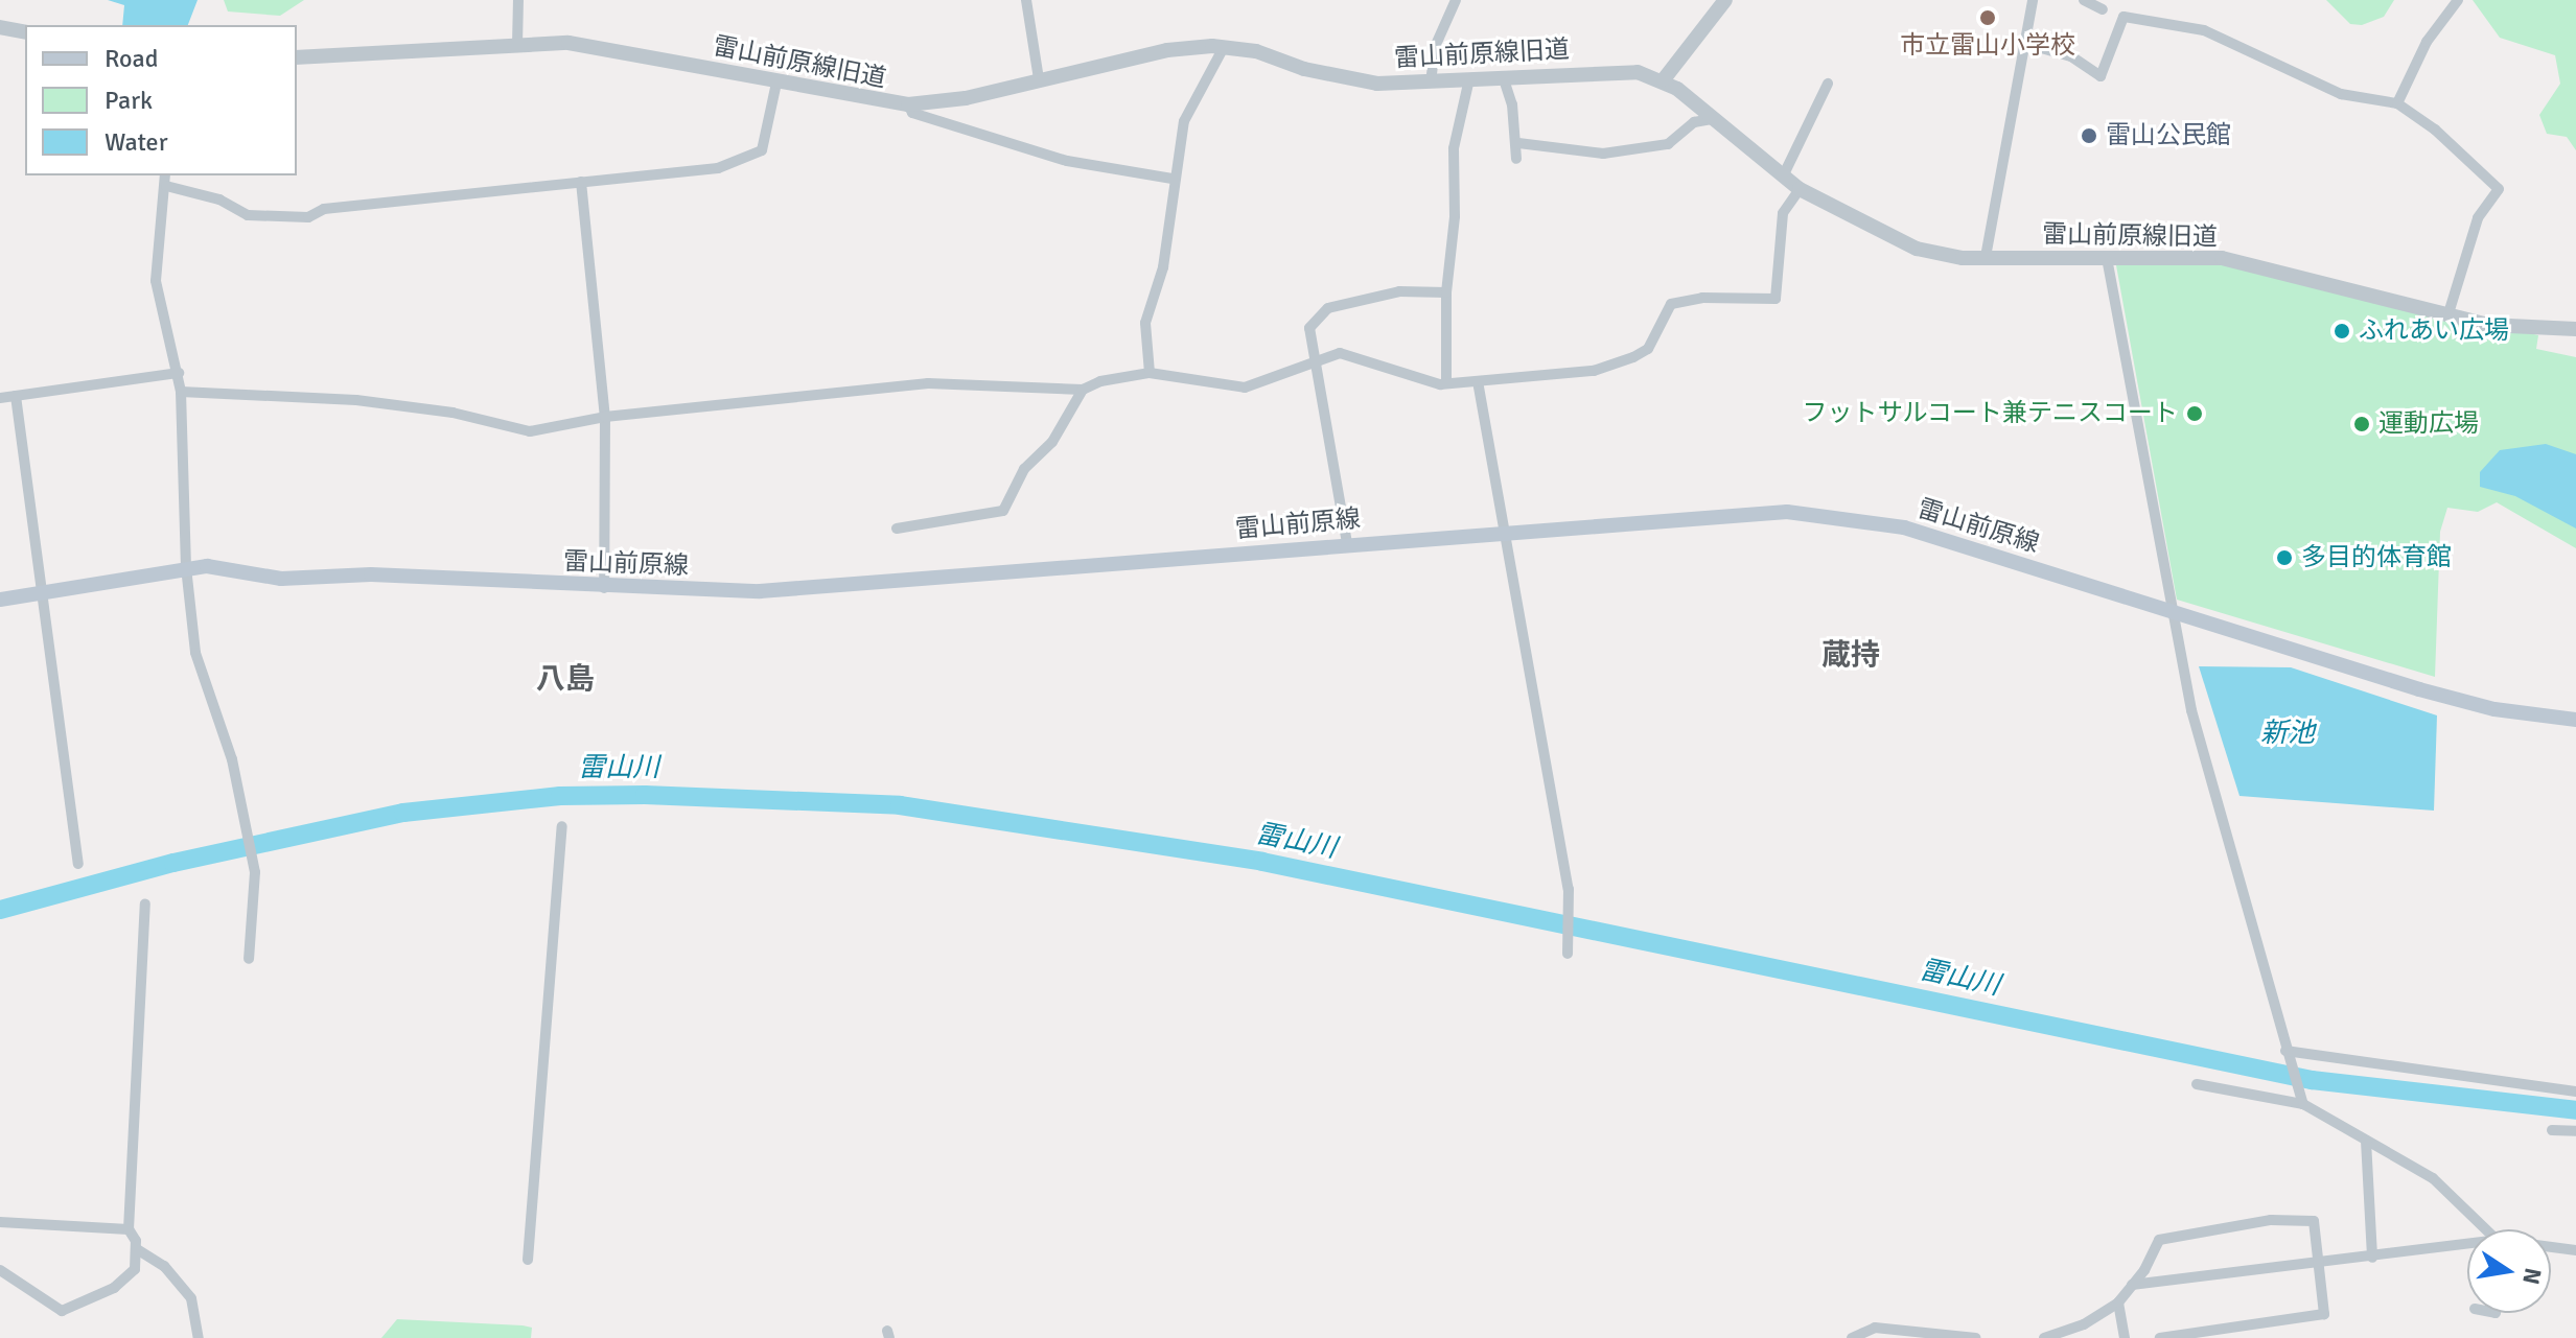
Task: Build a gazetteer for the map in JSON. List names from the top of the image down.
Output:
{
  "streets": {
    "main road": ["雷山前原線"],
    "street": ["雷山前原線旧道"]
  },
  "districts": ["蔵持", "八島"],
  "water": ["新池", "雷山川"],
  "places": [
    "市立雷山小学校",
    "雷山公民館",
    "ふれあい広場",
    "フットサルコート兼テニスコート",
    "運動広場",
    "多目的体育館"
  ],
  "legend": ["Road", "Park", "Water"],
  "north": "right"
}
